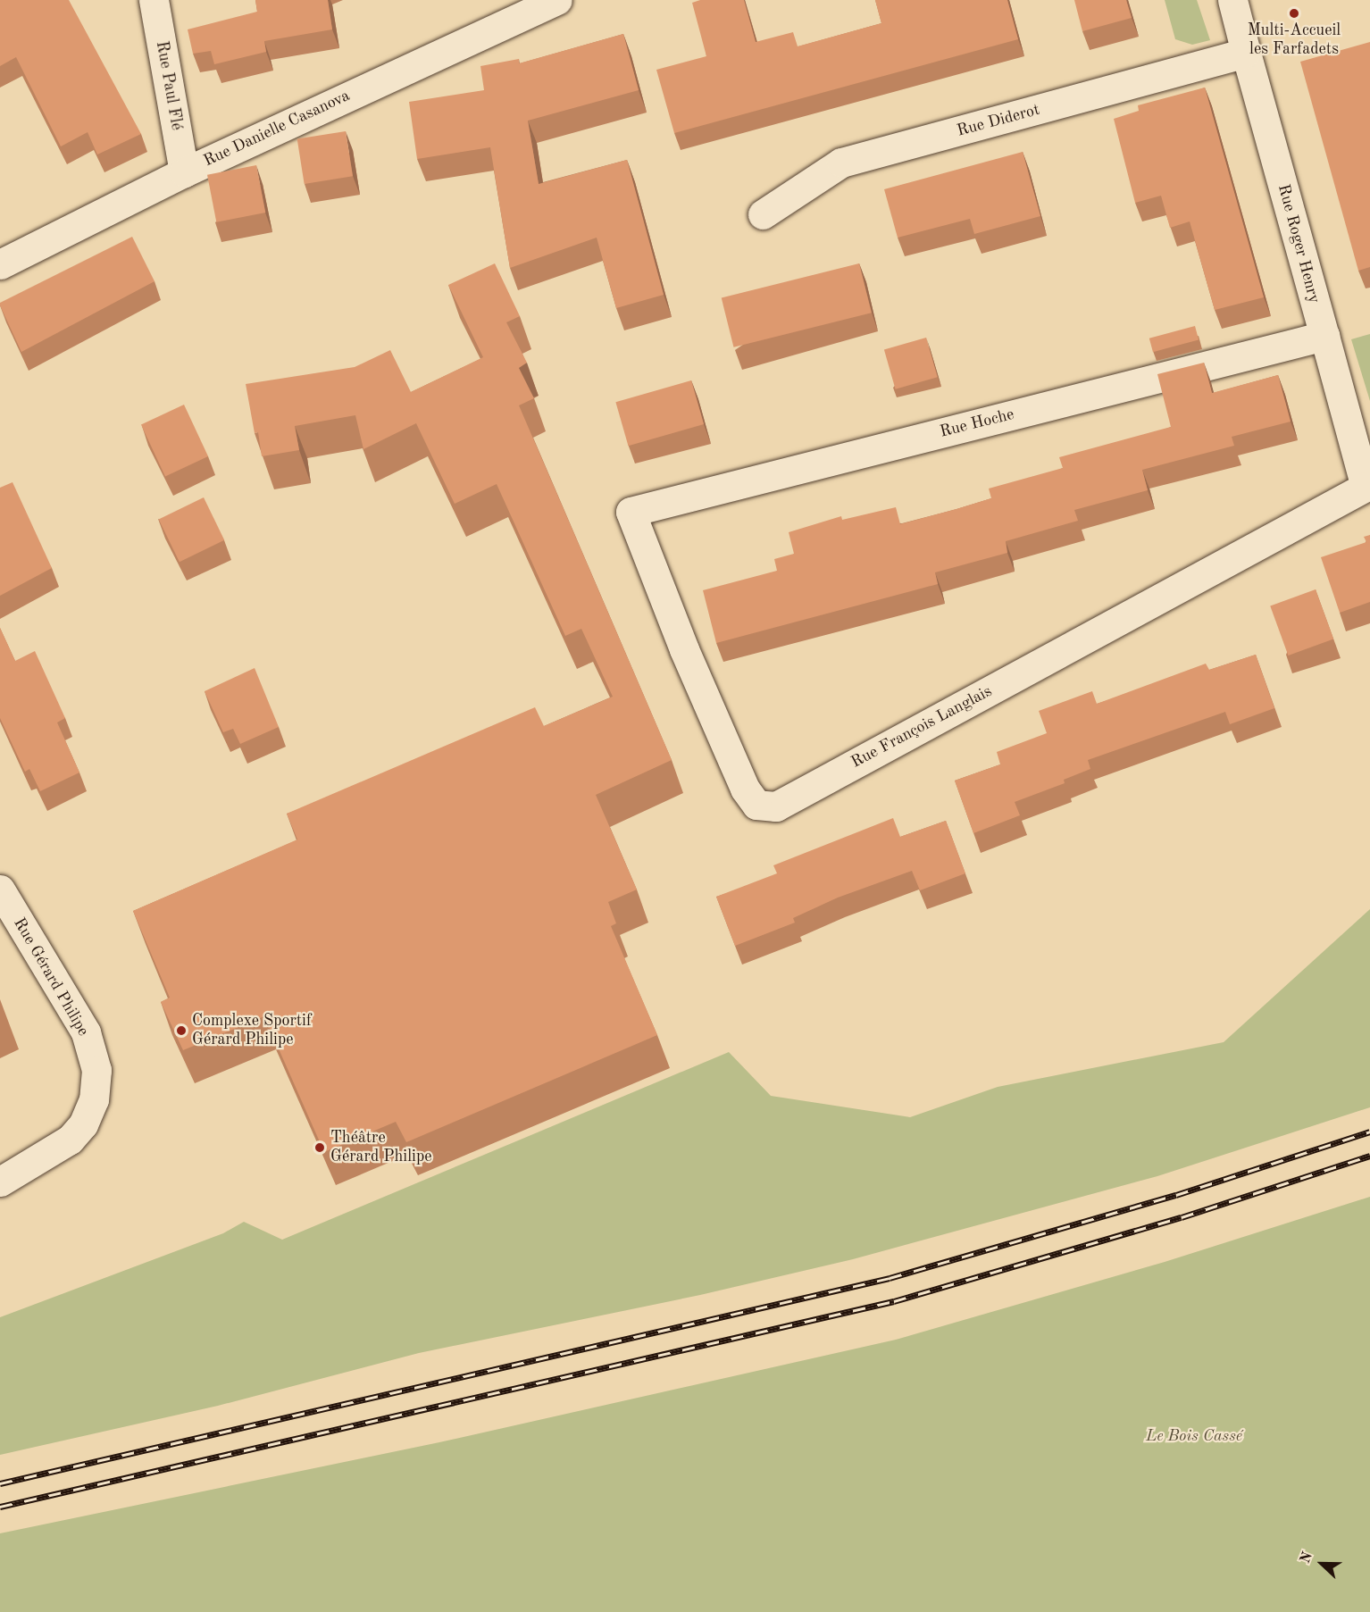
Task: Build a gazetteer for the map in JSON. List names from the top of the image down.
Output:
{
  "streets": {
    "street": [
      "Rue Paul Flé",
      "Rue Diderot",
      "Rue Danielle Casanova",
      "Rue Roger Henry",
      "Rue Hoche",
      "Rue François Langlais",
      "Rue Gérard Philipe"
    ]
  },
  "crossings": [
    ["Rue Paul Flé", "Rue Danielle Casanova"],
    ["Rue Diderot", "Rue Roger Henry"],
    ["Rue Roger Henry", "Rue Hoche"],
    ["Rue Roger Henry", "Rue François Langlais"],
    ["Rue Hoche", "Rue François Langlais"]
  ],
  "parks": ["Le Bois Cassé"],
  "places": ["Multi-Accueil les Farfadets", "Complexe Sportif Gérard Philipe", "Théâtre Gérard Philipe"],
  "north": "left"
}
